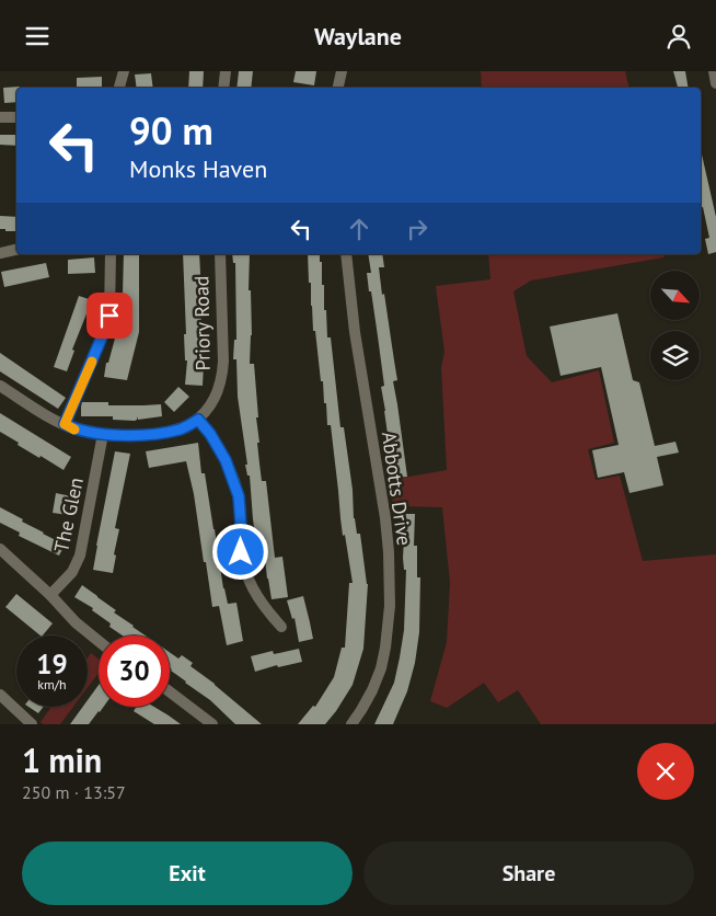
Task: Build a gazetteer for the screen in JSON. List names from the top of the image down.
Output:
{
  "streets": {
    "street": ["Priory Road", "Abbotts Drive", "The Glen"]
  },
  "north": "bottom right",
  "page": {
    "header": "Waylane",
    "turn": ["90 m", "Monks Haven"],
    "speed": "19 km/h",
    "limit": "30",
    "heading": ["1 min", "250 m · 13:57"],
    "buttons": ["Exit", "Share"]
  }
}
